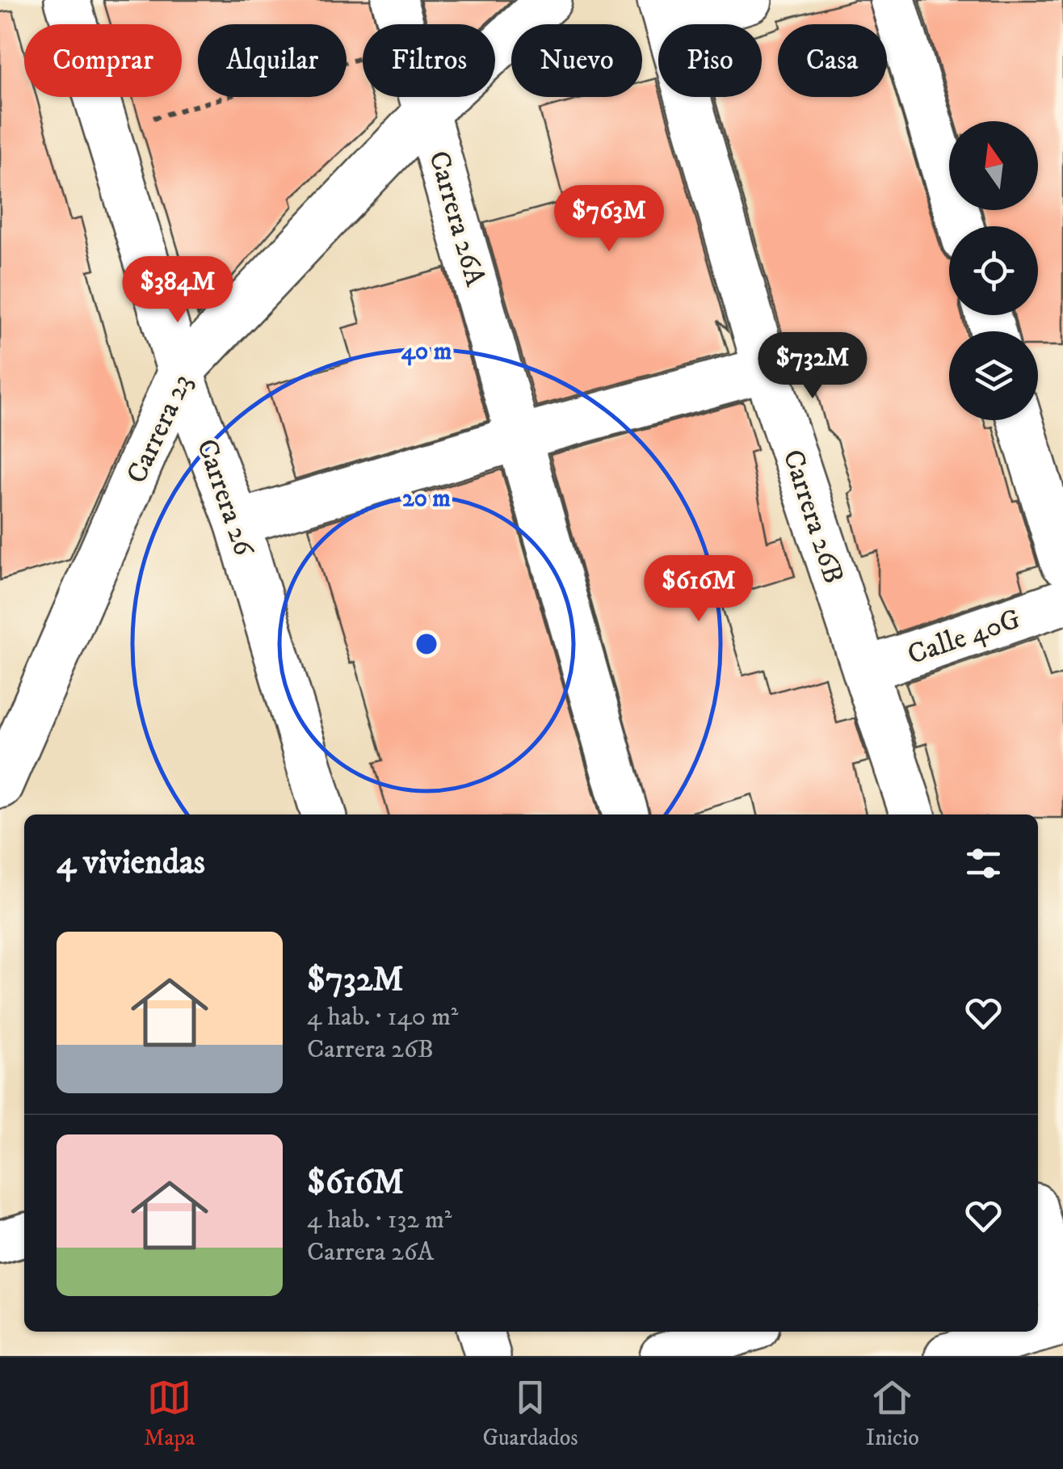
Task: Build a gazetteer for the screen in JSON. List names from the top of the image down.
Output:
{
  "streets": {
    "street": [
      "Carrera 26A",
      "Carrera 23",
      "Carrera 26",
      "Carrera 26B",
      "Calle 40G"
    ]
  },
  "crossings": [
    ["Carrera 26A", "Carrera 23"],
    ["Carrera 23", "Carrera 26"],
    ["Carrera 26B", "Calle 40G"]
  ],
  "north": "top",
  "page": {
    "chip": [
      "Comprar",
      "Alquilar",
      "Filtros",
      "Nuevo",
      "Piso",
      "Casa"
    ],
    "price": [
      "$763M",
      "$384M",
      "$732M",
      "$616M"
    ],
    "heading": "4 viviendas",
    "list": [
      {
        "name": "$732M",
        "note": "4 hab. · 140 m² · Carrera 26B"
      },
      {
        "name": "$616M",
        "note": "4 hab. · 132 m² · Carrera 26A"
      }
    ],
    "tabs": ["Mapa", "Guardados", "Inicio"]
  },
  "rings": ["40 m", "20 m"]
}
